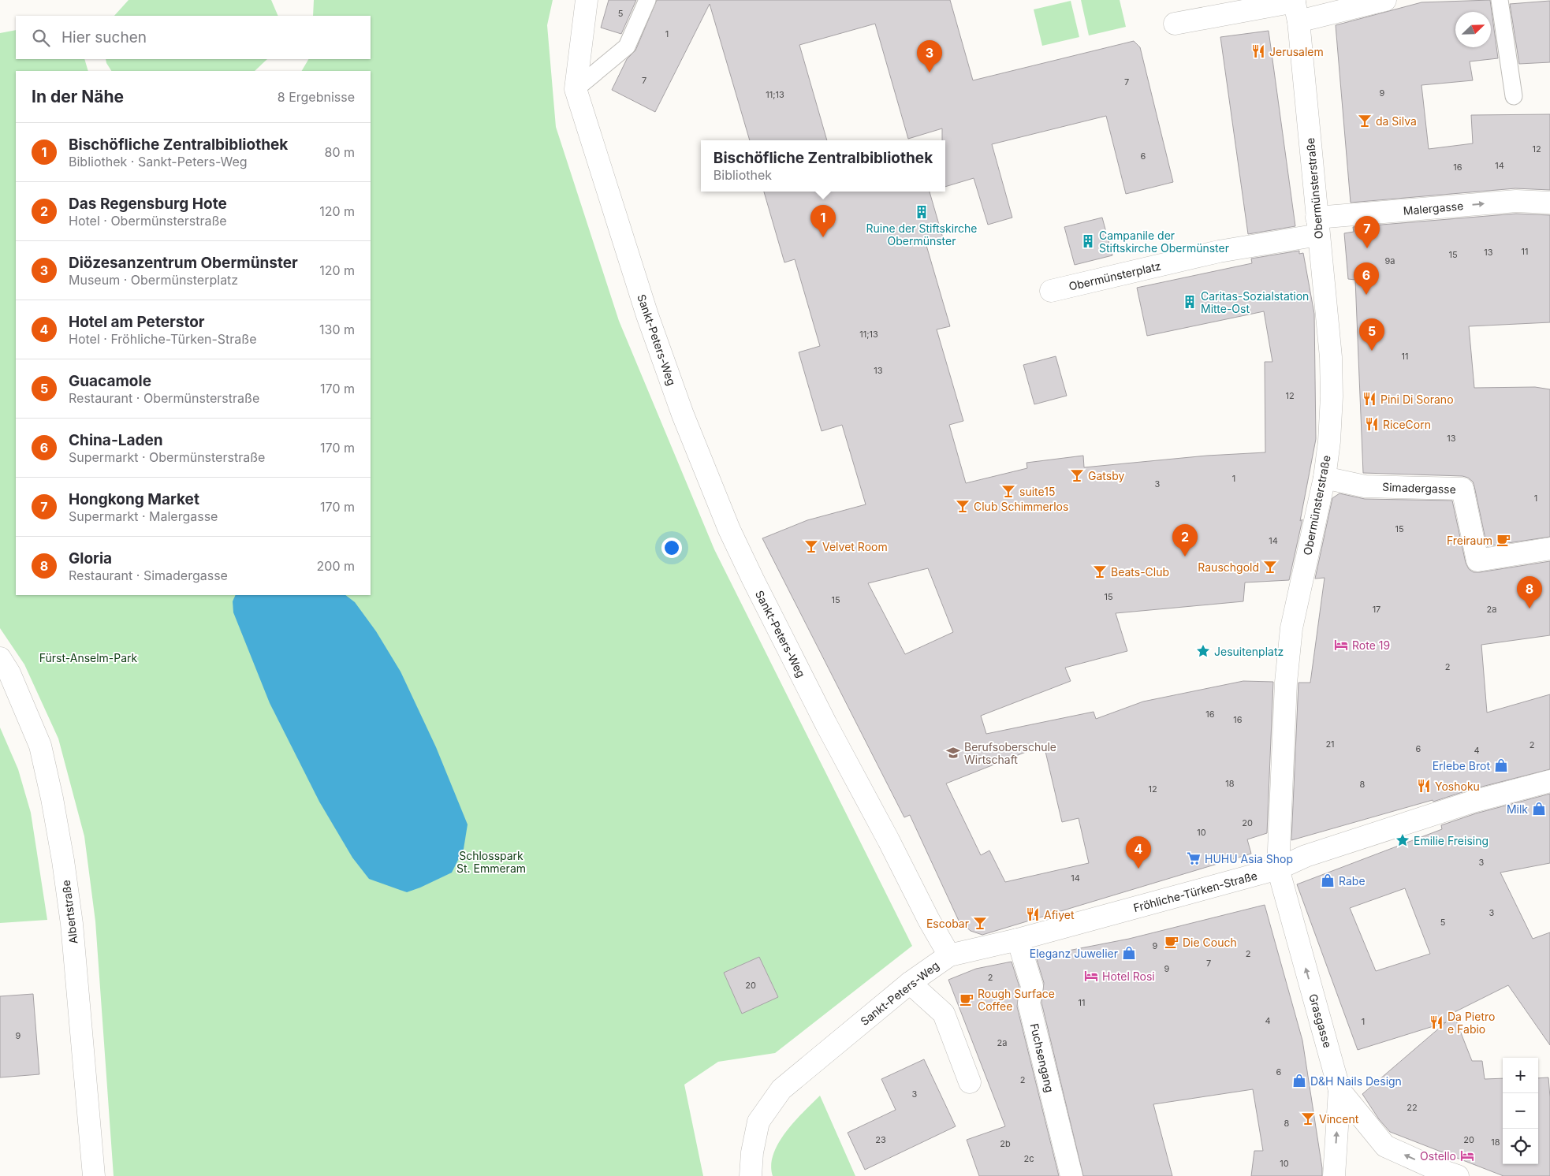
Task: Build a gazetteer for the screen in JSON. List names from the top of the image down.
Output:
{
  "streets": {
    "street": [
      "Obermünsterstraße",
      "Malergasse",
      "Obermünsterplatz",
      "Sankt-Peters-Weg",
      "Simadergasse",
      "Fröhliche-Türken-Straße",
      "Albertstraße",
      "Grasgasse",
      "Fuchsengang"
    ]
  },
  "crossings": [
    ["Obermünsterstraße", "Malergasse"],
    ["Obermünsterstraße", "Obermünsterplatz"],
    ["Obermünsterstraße", "Simadergasse"],
    ["Obermünsterstraße", "Fröhliche-Türken-Straße"],
    ["Obermünsterstraße", "Grasgasse"],
    ["Malergasse", "Obermünsterplatz"],
    ["Sankt-Peters-Weg", "Fröhliche-Türken-Straße"],
    ["Fröhliche-Türken-Straße", "Grasgasse"],
    ["Fröhliche-Türken-Straße", "Fuchsengang"]
  ],
  "one_way": ["Malergasse", "Grasgasse"],
  "parks": ["Fürst-Anselm-Park", "Schlosspark St. Emmeram"],
  "places": {
    "restaurant": [
      "Jerusalem",
      "Pini Di Sorano",
      "RiceCorn",
      "Yoshoku",
      "Afiyet",
      "Da Pietro e Fabio"
    ],
    "bar": [
      "da Silva",
      "Gatsby",
      "suite15",
      "Club Schimmerlos",
      "Velvet Room",
      "Rauschgold",
      "Beats-Club",
      "Escobar",
      "Vincent"
    ],
    "building": ["Ruine der Stiftskirche Obermünster", "Campanile der Stiftskirche Obermünster", "Caritas-Sozialstation Mitte-Ost"],
    "cafe": ["Freiraum", "Die Couch", "Rough Surface Coffee"],
    "hotel": ["Rote 19", "Hotel Rosi", "Ostello"],
    "place": ["Jesuitenplatz", "Emilie Freising"],
    "school or university": ["Berufsoberschule Wirtschaft"],
    "shop": [
      "Erlebe Brot",
      "Milk",
      "Rabe",
      "Eleganz Juwelier",
      "D&H Nails Design"
    ],
    "supermarket": ["HUHU Asia Shop"]
  },
  "house_numbers": [
    "5",
    "1",
    "7",
    "7",
    "9",
    "11;13",
    "12",
    "6",
    "14",
    "16",
    "11",
    "13",
    "15",
    "9a",
    "11;13",
    "11",
    "13",
    "12",
    "13",
    "1",
    "3",
    "1",
    "15",
    "14",
    "15",
    "15",
    "17",
    "2a",
    "2",
    "16",
    "16",
    "21",
    "2",
    "6",
    "4",
    "18",
    "8",
    "12",
    "20",
    "10",
    "3",
    "14",
    "3",
    "5",
    "9",
    "2",
    "7",
    "9",
    "2",
    "20",
    "11",
    "4",
    "1",
    "9",
    "2a",
    "6",
    "2",
    "3",
    "22",
    "8",
    "23",
    "20",
    "18",
    "2b",
    "2c",
    "10"
  ],
  "north": "top right",
  "page": {
    "search": "Hier suchen",
    "pins": [
      "3",
      "1",
      "7",
      "6",
      "5",
      "2",
      "8",
      "4"
    ],
    "heading": ["In der Nähe", "8 Ergebnisse"],
    "list": [
      {
        "mark": "1",
        "name": "Bischöfliche Zentralbibliothek",
        "note": "Bibliothek · Sankt-Peters-Weg",
        "value": "80 m"
      },
      {
        "mark": "2",
        "name": "Das Regensburg Hote",
        "note": "Hotel · Obermünsterstraße",
        "value": "120 m"
      },
      {
        "mark": "3",
        "name": "Diözesanzentrum Obermünster",
        "note": "Museum · Obermünsterplatz",
        "value": "120 m"
      },
      {
        "mark": "4",
        "name": "Hotel am Peterstor",
        "note": "Hotel · Fröhliche-Türken-Straße",
        "value": "130 m"
      },
      {
        "mark": "5",
        "name": "Guacamole",
        "note": "Restaurant · Obermünsterstraße",
        "value": "170 m"
      },
      {
        "mark": "6",
        "name": "China-Laden",
        "note": "Supermarkt · Obermünsterstraße",
        "value": "170 m"
      },
      {
        "mark": "7",
        "name": "Hongkong Market",
        "note": "Supermarkt · Malergasse",
        "value": "170 m"
      },
      {
        "mark": "8",
        "name": "Gloria",
        "note": "Restaurant · Simadergasse",
        "value": "200 m"
      }
    ],
    "popup": ["Bischöfliche Zentralbibliothek", "Bibliothek"],
    "map_buttons": ["+", "−"]
  }
}
